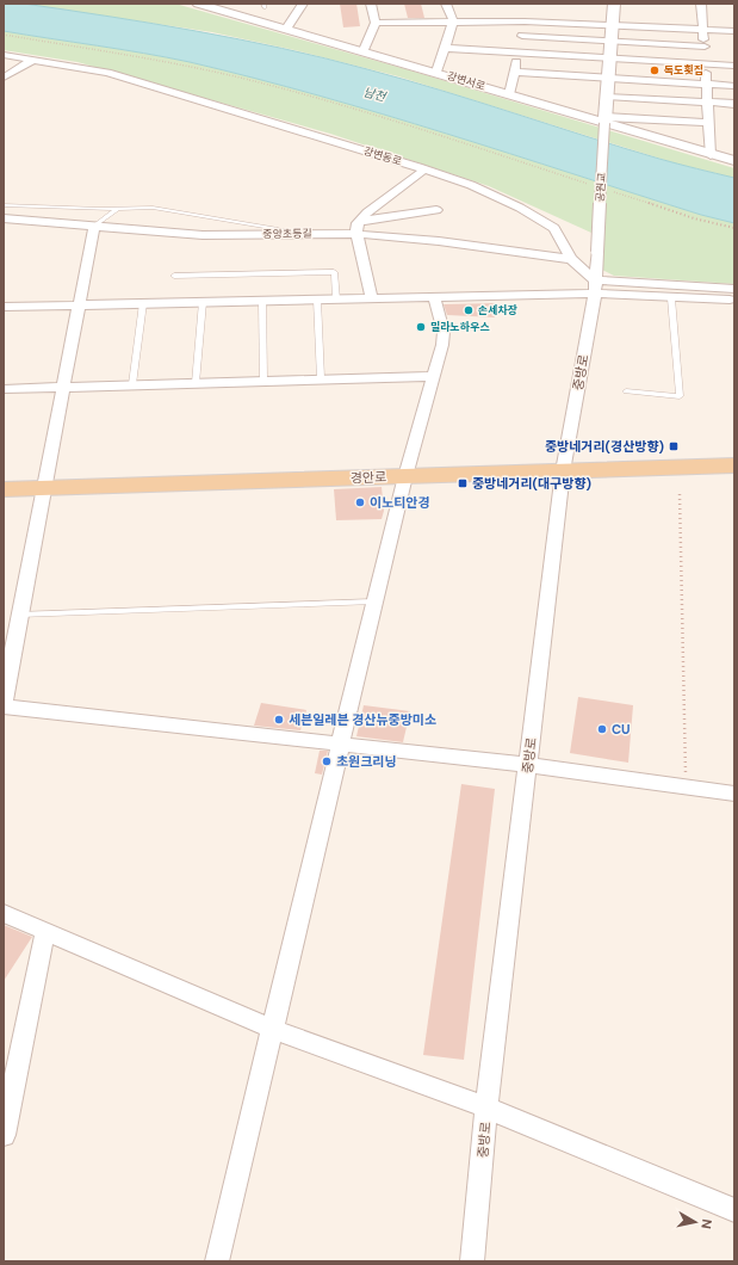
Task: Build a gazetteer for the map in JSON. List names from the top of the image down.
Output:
{
  "streets": {
    "main road": ["경안로"],
    "street": [
      "강변서로",
      "강변동로",
      "공원교",
      "중앙초등길",
      "중방로"
    ]
  },
  "crossings": [
    ["강변서로", "공원교"],
    ["강변동로", "중앙초등길"],
    ["강변동로", "중방로"],
    ["공원교", "중방로"],
    ["중방로", "경안로"]
  ],
  "water": ["남천"],
  "places": {
    "other": [
      "독도횟집",
      "손세차장",
      "밀라노하우스",
      "이노티안경",
      "세븐일레븐 경산뉴중방미소",
      "CU",
      "초원크리닝"
    ],
    "transit": ["중방네거리(경산방향)", "중방네거리(대구방향)"]
  },
  "north": "right"
}
